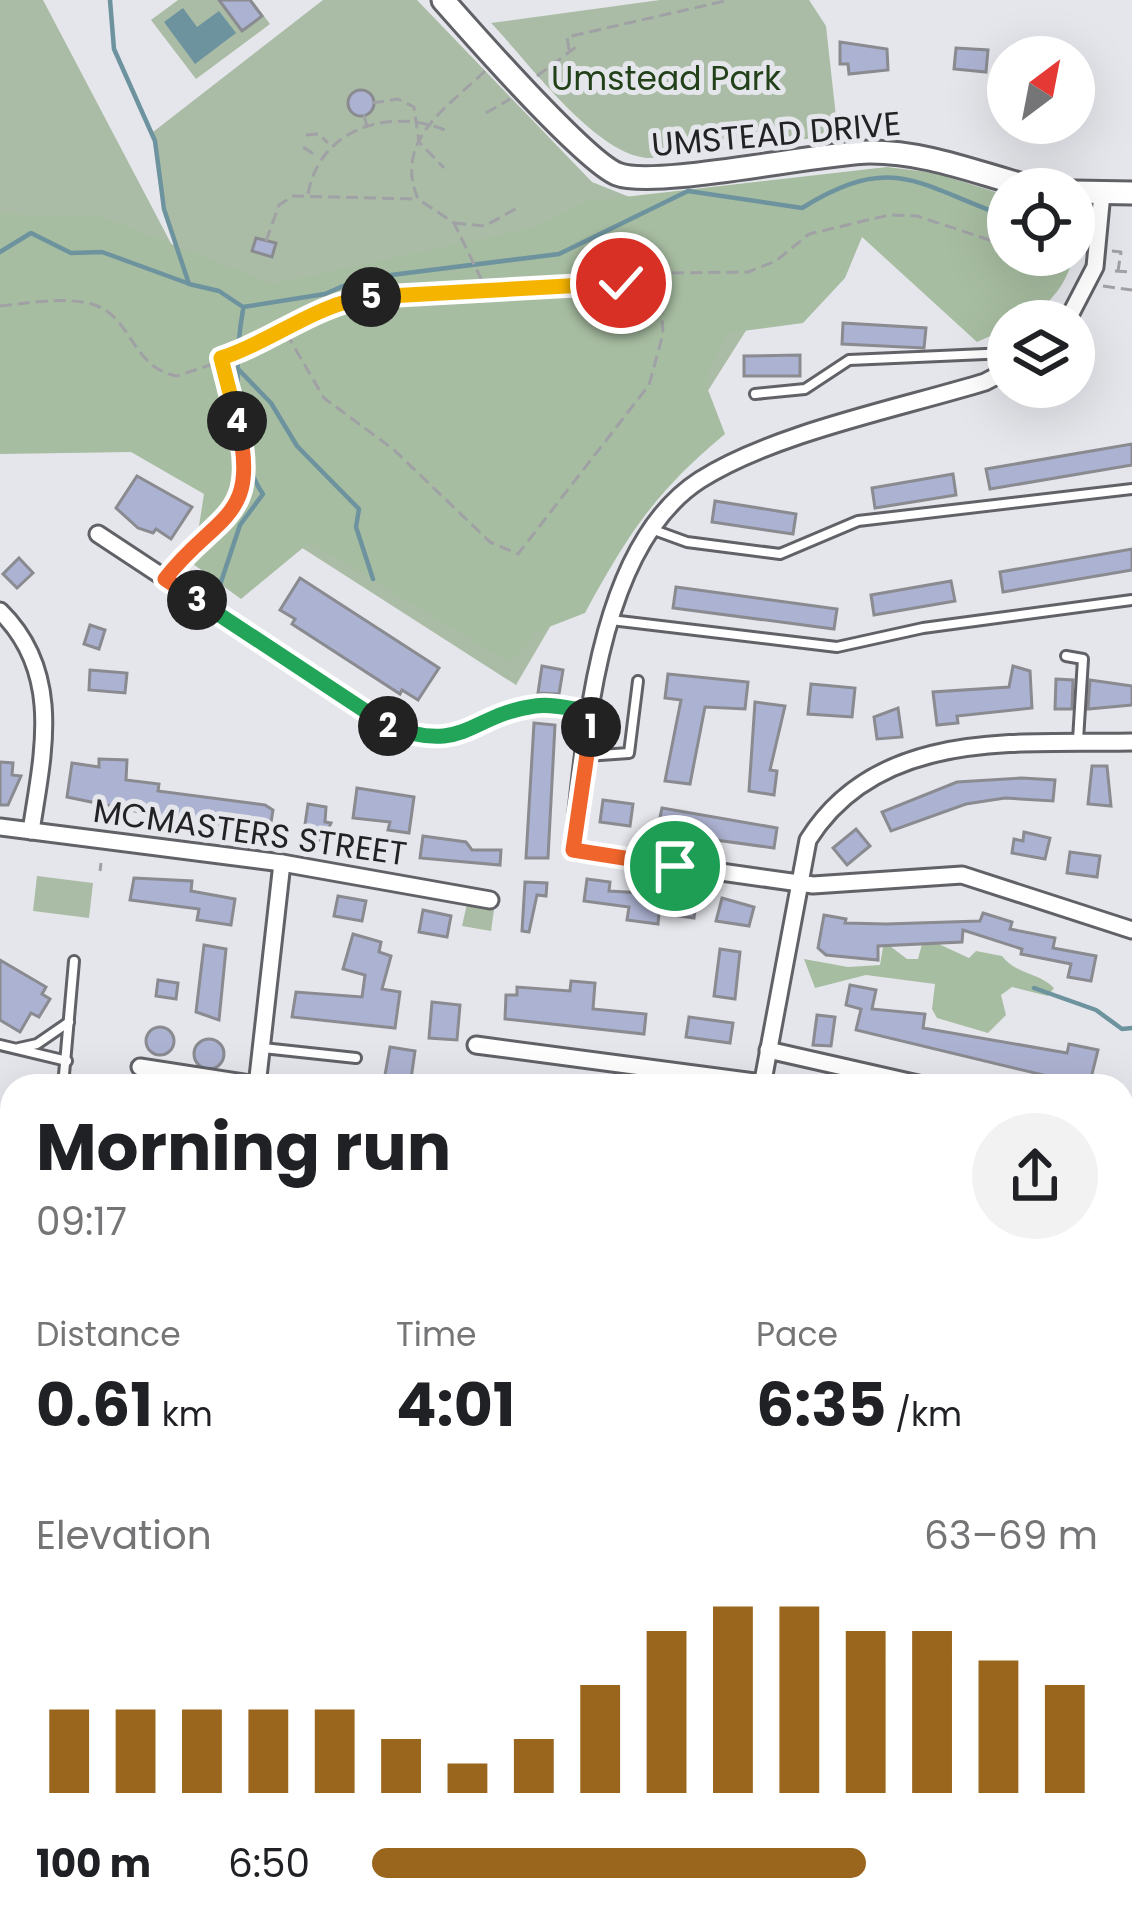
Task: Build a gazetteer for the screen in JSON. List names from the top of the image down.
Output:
{
  "streets": {
    "street": ["UMSTEAD DRIVE", "MCMASTERS STREET"]
  },
  "parks": ["Umstead Park"],
  "north": "top right",
  "page": {
    "pins": [
      "5",
      "4",
      "3",
      "2",
      "1"
    ],
    "heading": ["Morning run", "09:17"],
    "stats": [
      ["Distance", "0.61 km"],
      ["Time", "4:01"],
      ["Pace", "6:35 /km"]
    ],
    "chart": ["Elevation", "63–69 m"],
    "list": [
      {
        "name": "100 m",
        "note": "6:50"
      }
    ]
  }
}
